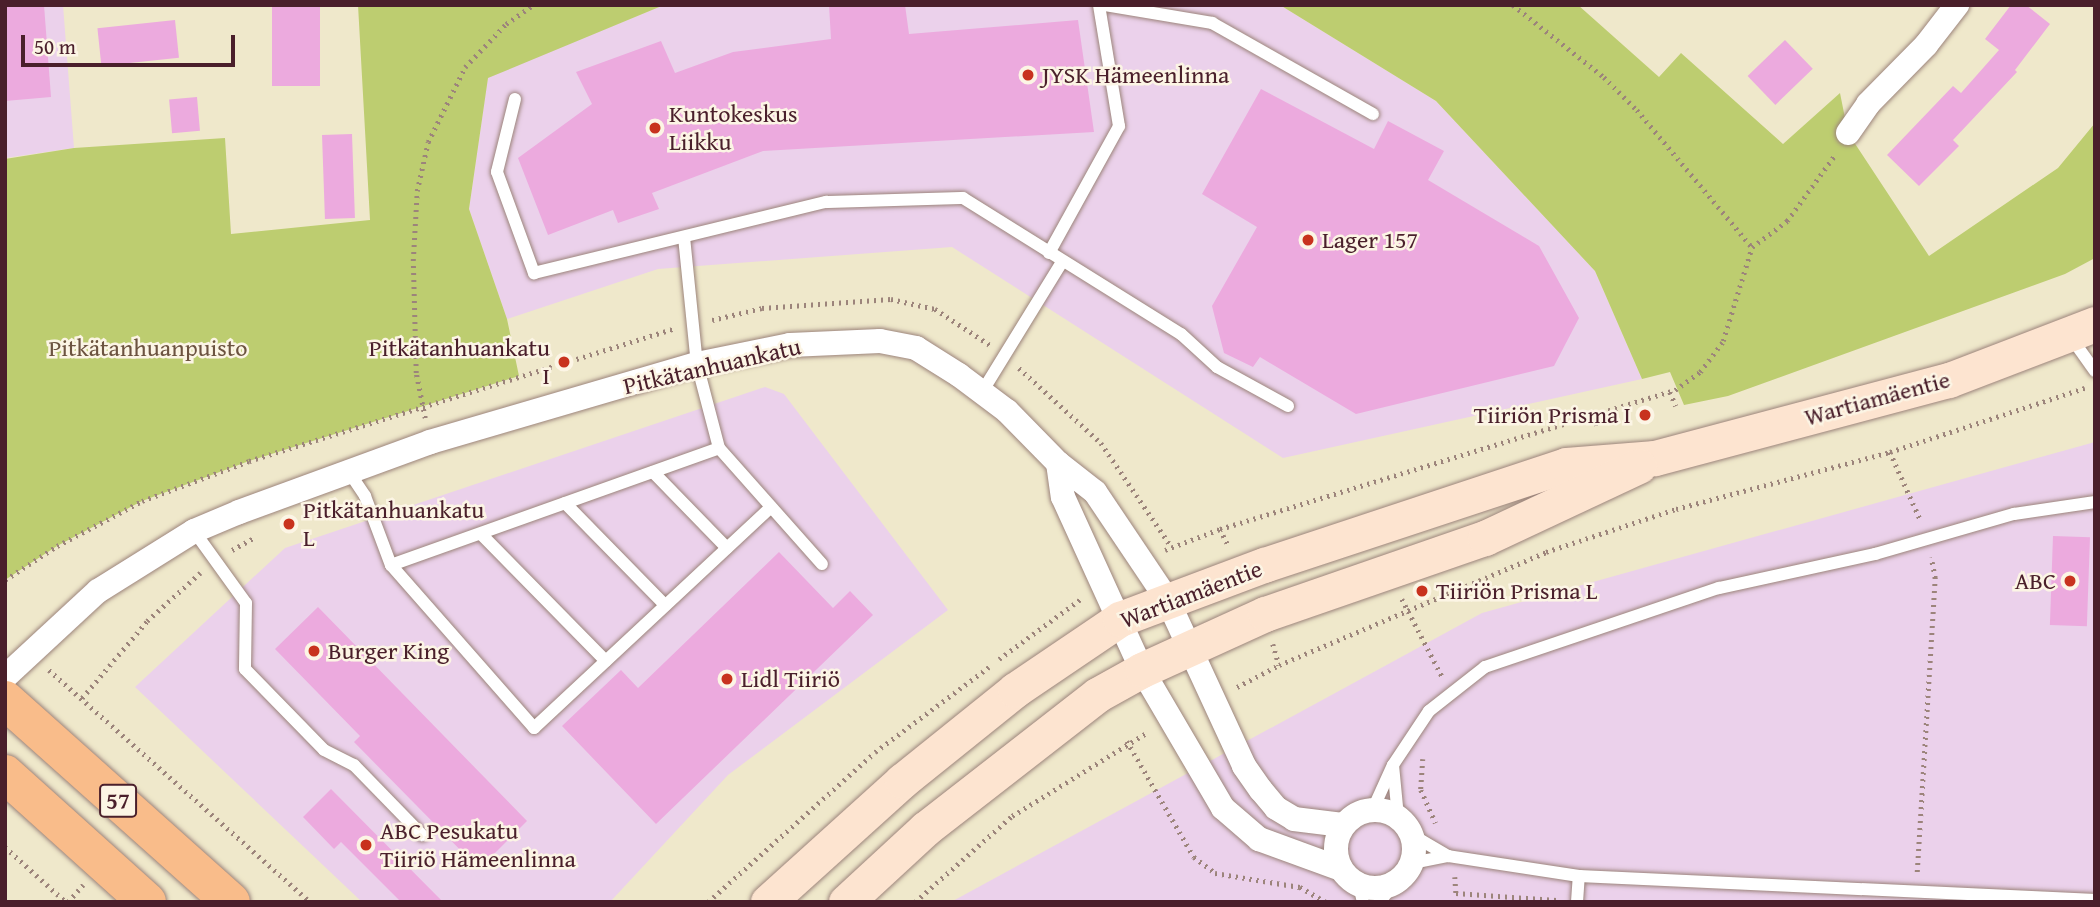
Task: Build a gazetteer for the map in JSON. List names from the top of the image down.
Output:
{
  "streets": {
    "main road": ["Wartiamäentie", "57"],
    "street": ["Pitkätanhuankatu"]
  },
  "crossings": [
    ["Pitkätanhuankatu", "Wartiamäentie"]
  ],
  "parks": ["Pitkätanhuanpuisto"],
  "places": [
    "JYSK Hämeenlinna",
    "Kuntokeskus Liikku",
    "Lager 157",
    "Pitkätanhuankatu I",
    "Tiiriön Prisma I",
    "Pitkätanhuankatu L",
    "ABC",
    "Tiiriön Prisma L",
    "Burger King",
    "Lidl Tiiriö",
    "ABC Pesukatu Tiiriö Hämeenlinna"
  ],
  "scale_bar": "50 m"
}
